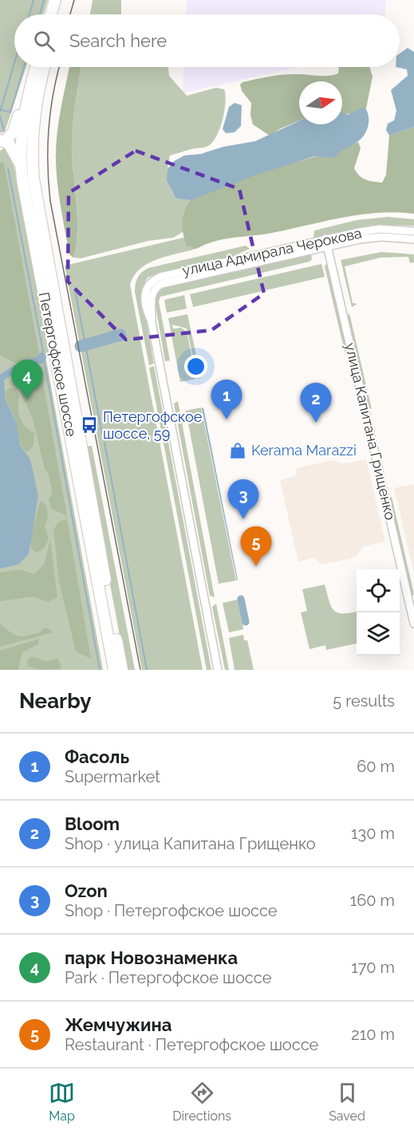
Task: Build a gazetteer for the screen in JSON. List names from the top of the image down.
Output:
{
  "streets": {
    "main road": ["Петергофское шоссе"],
    "street": ["улица Адмирала Черокова", "улица Капитана Грищенко"]
  },
  "crossings": [
    ["улица Адмирала Черокова", "улица Капитана Грищенко"]
  ],
  "places": {
    "bus stop": ["Петергофское шоссе, 59"],
    "shop": ["Kerama Marazzi"]
  },
  "north": "right",
  "page": {
    "search": "Search here",
    "pins": [
      "4",
      "1",
      "2",
      "3",
      "5"
    ],
    "heading": ["Nearby", "5 results"],
    "list": [
      {
        "mark": "1",
        "name": "Фасоль",
        "note": "Supermarket",
        "value": "60 m"
      },
      {
        "mark": "2",
        "name": "Bloom",
        "note": "Shop · улица Капитана Грищенко",
        "value": "130 m"
      },
      {
        "mark": "3",
        "name": "Ozon",
        "note": "Shop · Петергофское шоссе",
        "value": "160 m"
      },
      {
        "mark": "4",
        "name": "парк Новознаменка",
        "note": "Park · Петергофское шоссе",
        "value": "170 m"
      },
      {
        "mark": "5",
        "name": "Жемчужина",
        "note": "Restaurant · Петергофское шоссе",
        "value": "210 m"
      }
    ],
    "nav": ["Map", "Directions", "Saved"]
  }
}
